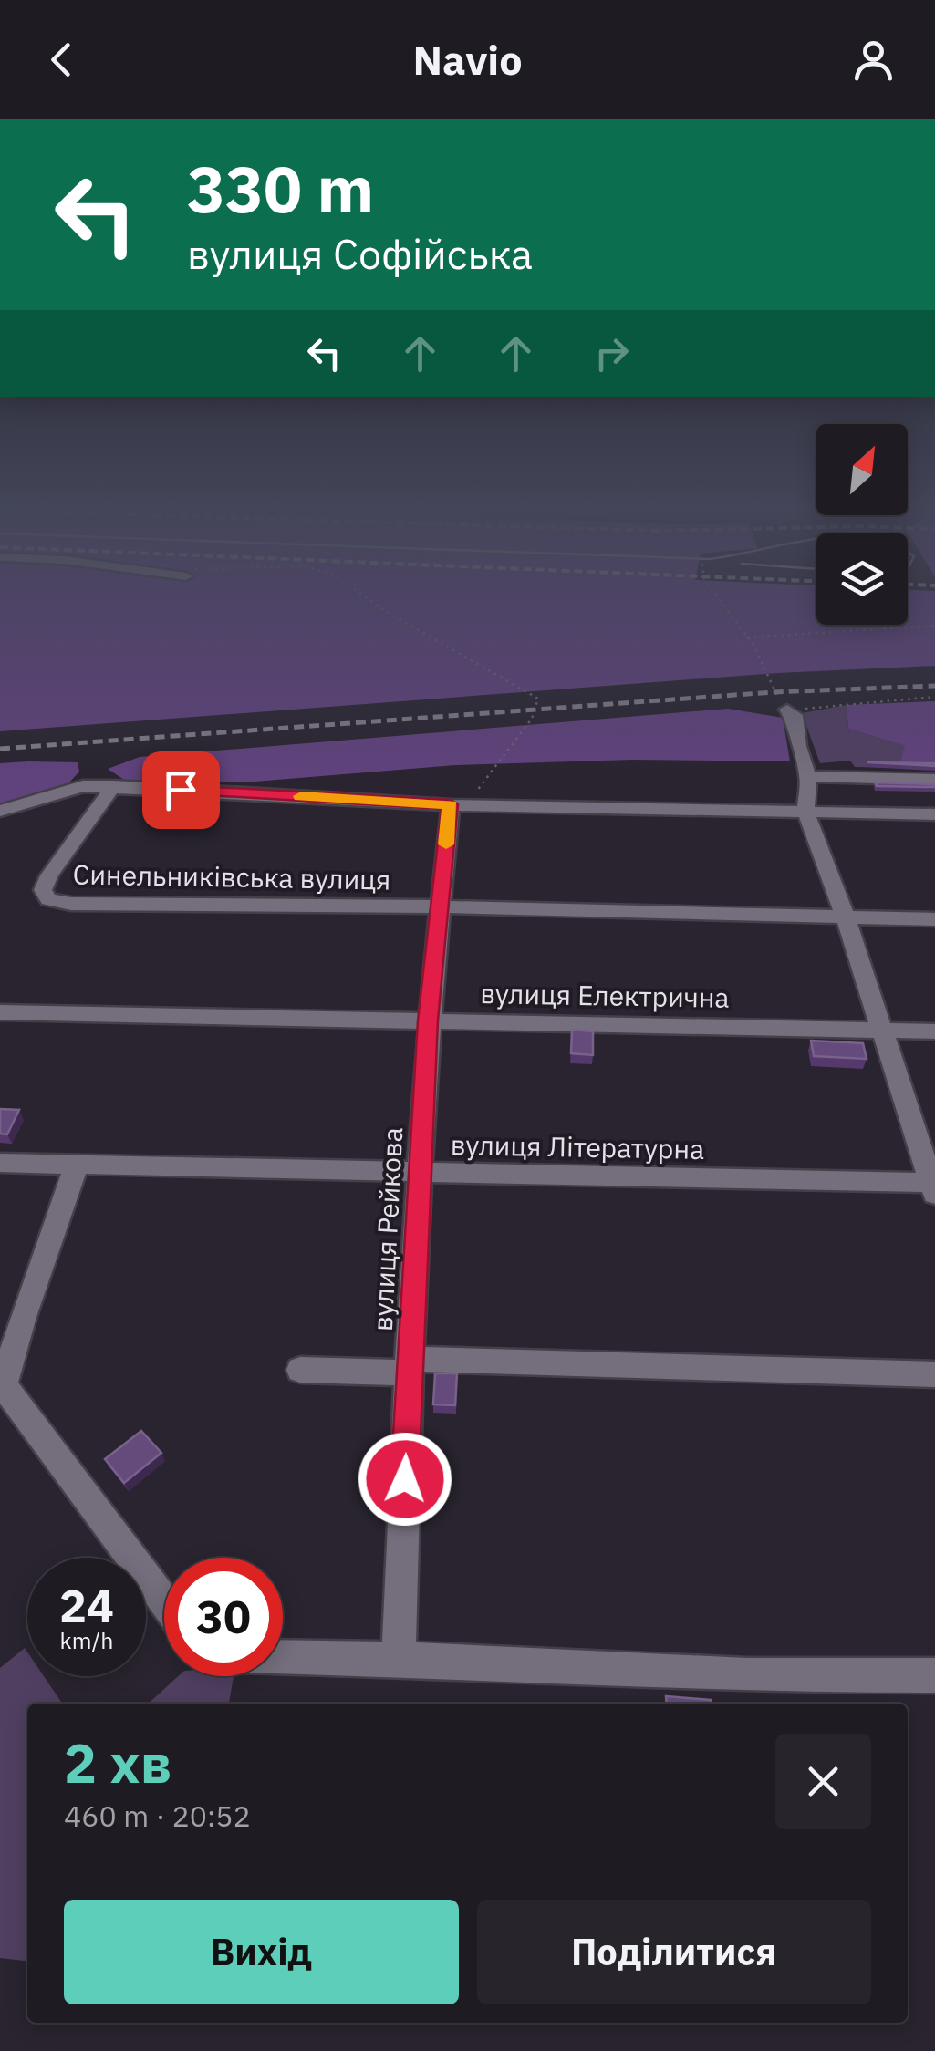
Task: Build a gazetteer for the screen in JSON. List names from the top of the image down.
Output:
{
  "streets": {
    "street": [
      "Синельниківська вулиця",
      "вулиця Електрична",
      "вулиця Літературна",
      "вулиця Рейкова"
    ]
  },
  "crossings": [
    ["Синельниківська вулиця", "вулиця Рейкова"],
    ["вулиця Електрична", "вулиця Рейкова"],
    ["вулиця Літературна", "вулиця Рейкова"]
  ],
  "north": "top right",
  "page": {
    "header": "Navio",
    "turn": ["330 m", "вулиця Софійська"],
    "speed": "24 km/h",
    "limit": "30",
    "heading": ["2 хв", "460 m · 20:52"],
    "buttons": ["Вихід", "Поділитися"]
  }
}
